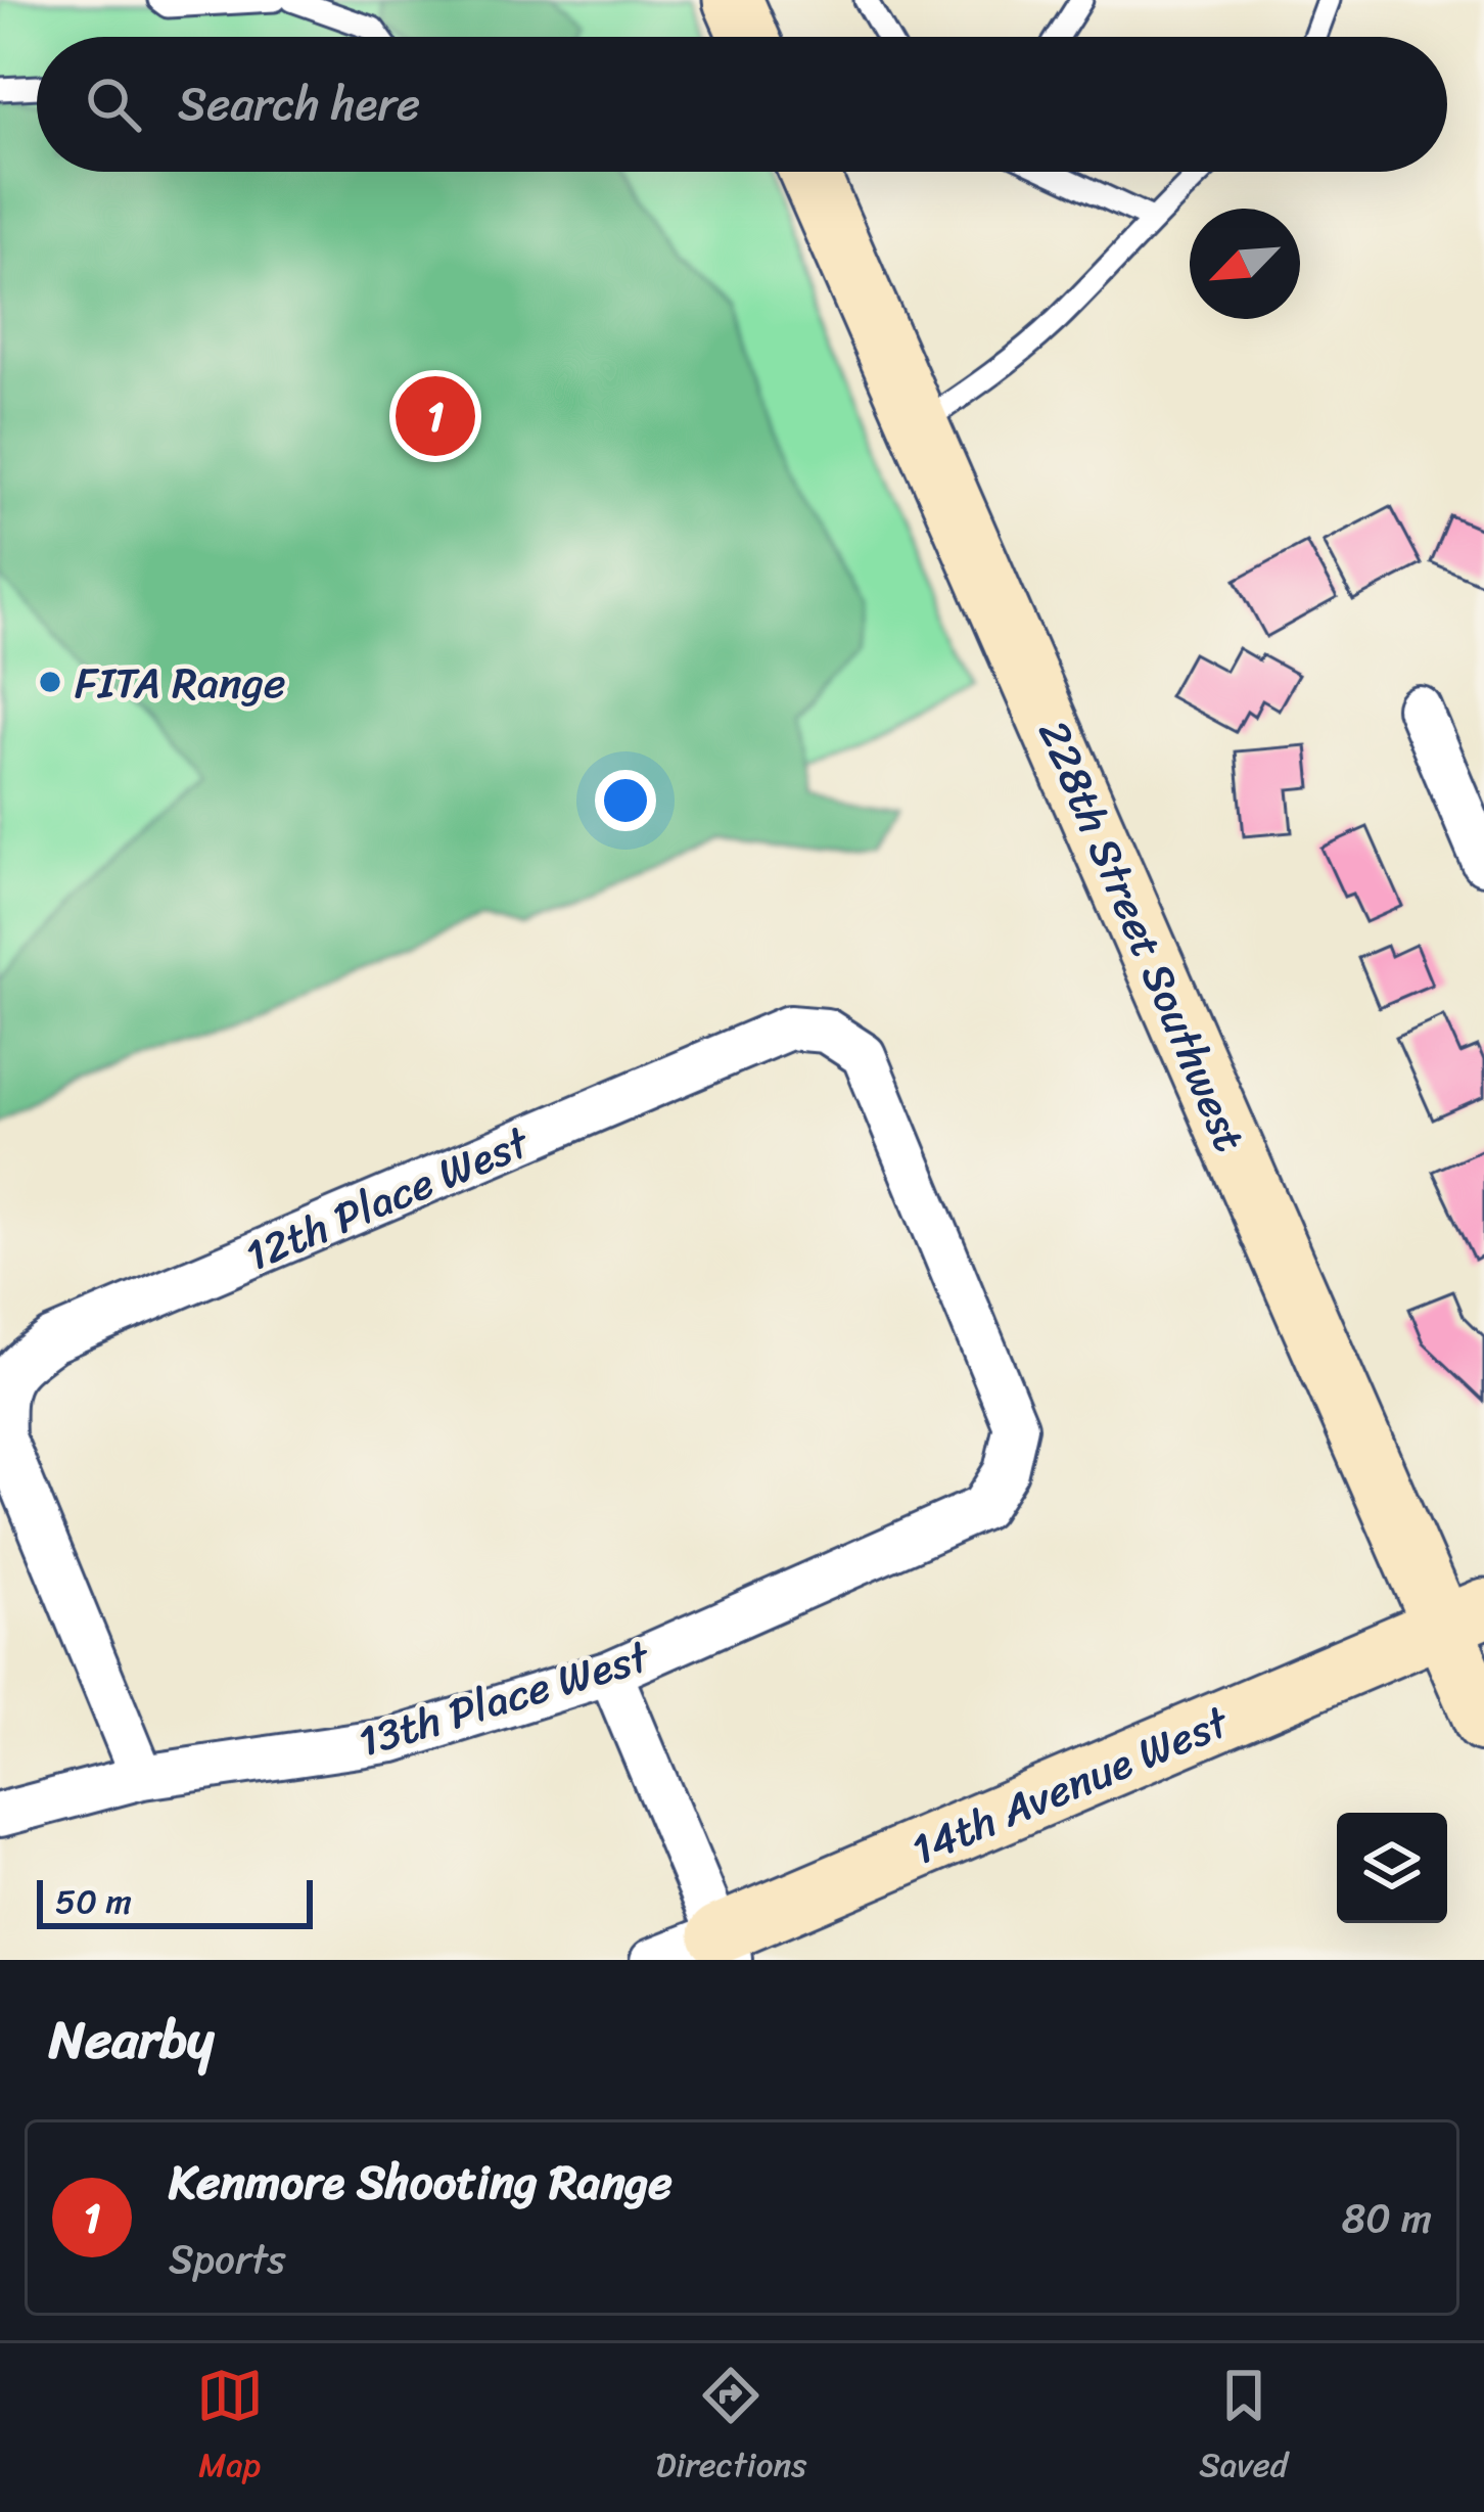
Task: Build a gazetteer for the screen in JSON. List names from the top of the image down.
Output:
{
  "streets": {
    "main road": ["228th Street Southwest", "14th Avenue West"],
    "street": ["12th Place West", "13th Place West"]
  },
  "crossings": [
    ["228th Street Southwest", "14th Avenue West"],
    ["12th Place West", "13th Place West"]
  ],
  "places": ["FITA Range"],
  "scale_bar": "50 m",
  "north": "bottom left",
  "page": {
    "search": "Search here",
    "pins": "1",
    "scale": "50 m",
    "heading": "Nearby",
    "list": [
      {
        "mark": "1",
        "name": "Kenmore Shooting Range",
        "note": "Sports",
        "value": "80 m"
      }
    ],
    "nav": ["Map", "Directions", "Saved"]
  }
}
